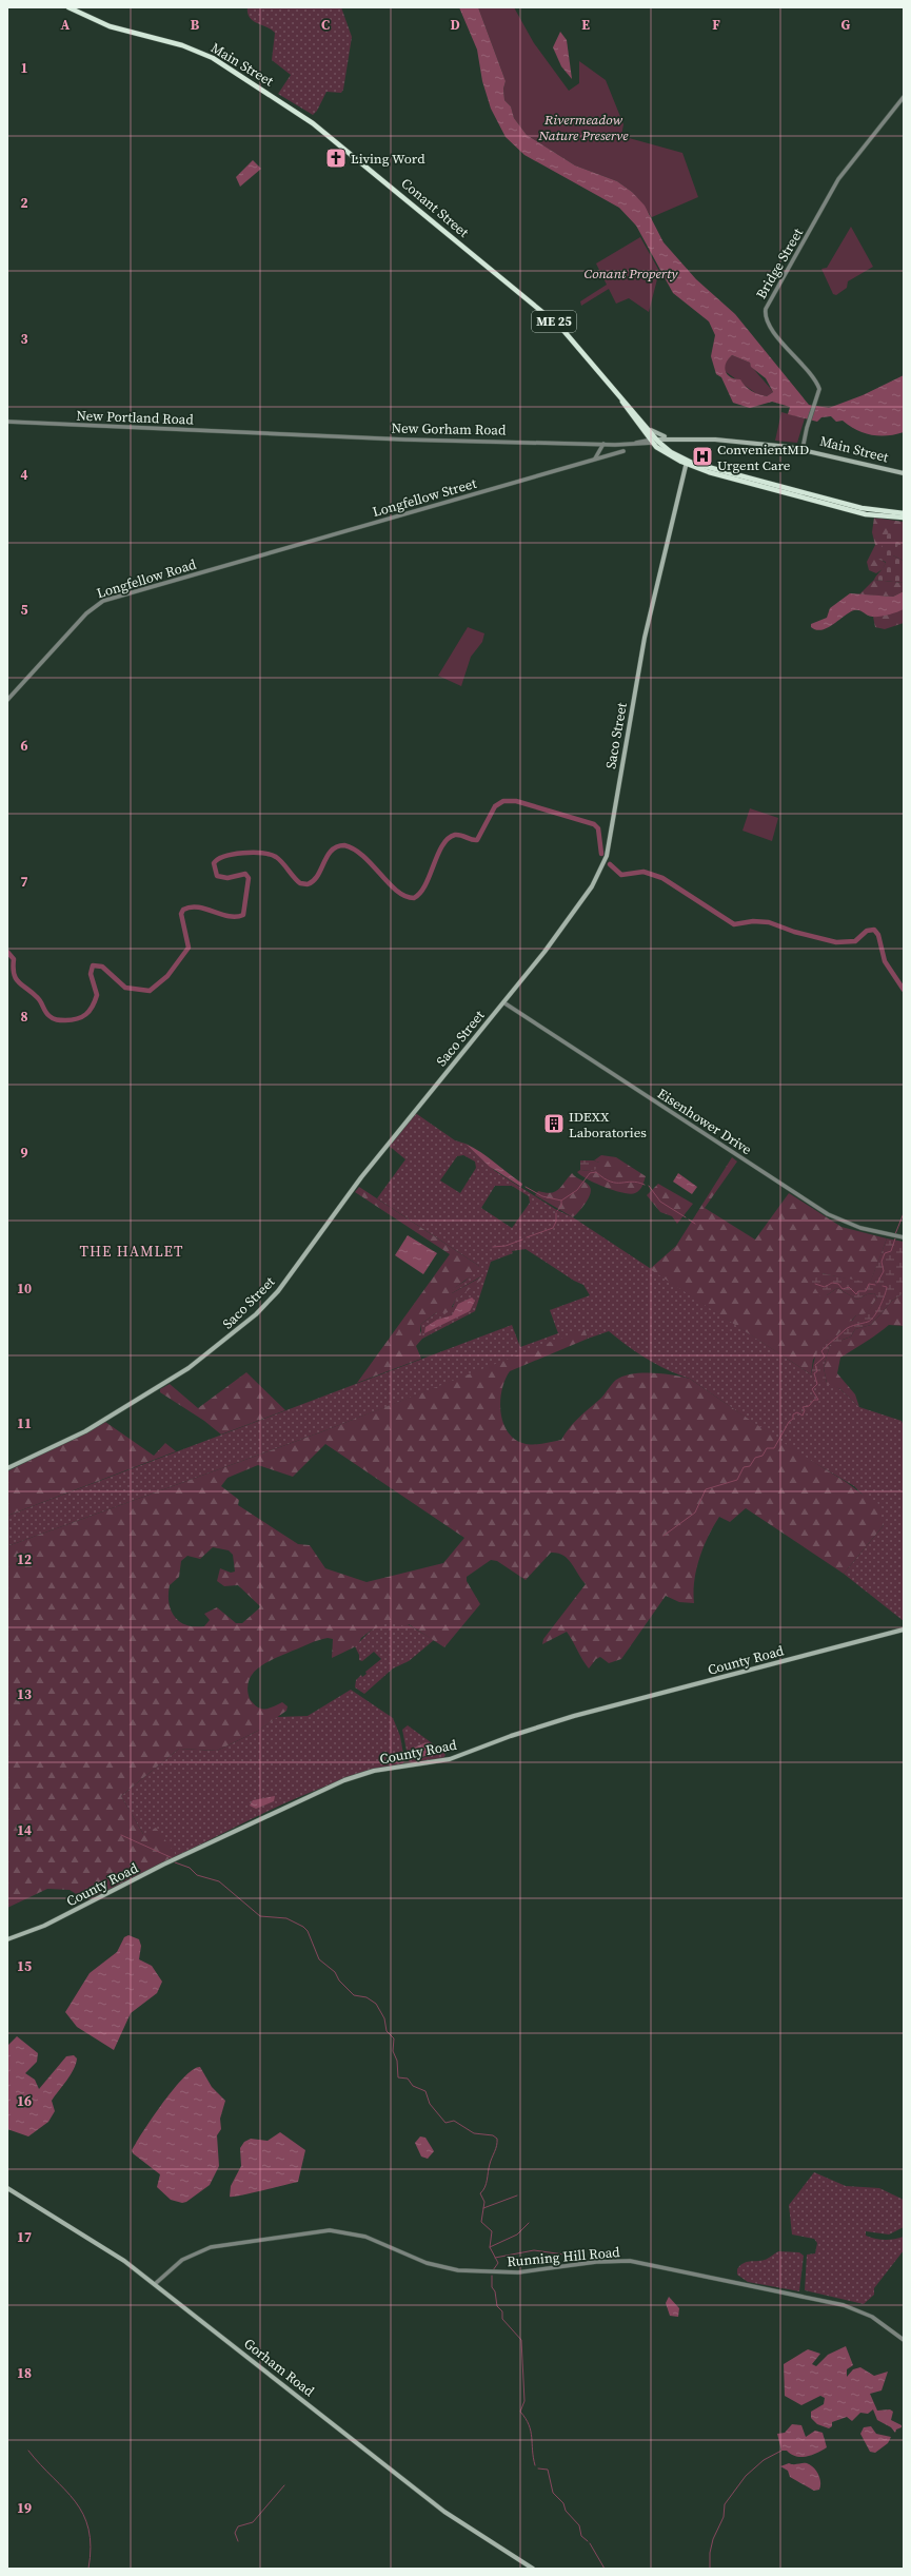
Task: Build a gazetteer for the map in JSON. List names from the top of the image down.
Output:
{
  "streets": {
    "highway": ["Main Street", "Conant Street", "ME 25"],
    "main road": ["Saco Street", "County Road", "Gorham Road"],
    "street": [
      "Bridge Street",
      "New Portland Road",
      "New Gorham Road",
      "Longfellow Street",
      "Longfellow Road",
      "Eisenhower Drive",
      "Running Hill Road"
    ]
  },
  "crossings": [
    ["Main Street", "Conant Street"],
    ["Main Street", "Bridge Street"],
    ["Main Street", "ME 25"],
    ["Main Street", "New Gorham Road"],
    ["Conant Street", "ME 25"],
    ["ME 25", "New Gorham Road"],
    ["New Portland Road", "New Gorham Road"],
    ["Longfellow Street", "Longfellow Road"],
    ["Saco Street", "Eisenhower Drive"],
    ["Running Hill Road", "Gorham Road"]
  ],
  "districts": ["THE HAMLET"],
  "parks": ["Rivermeadow Nature Preserve", "Conant Property"],
  "places": {
    "church": ["Living Word"],
    "hospital": ["ConvenientMD Urgent Care"],
    "building": ["IDEXX Laboratories"]
  },
  "grid": {
    "columns": [
      "A",
      "B",
      "C",
      "D",
      "E",
      "F",
      "G"
    ],
    "rows": [
      "1",
      "2",
      "3",
      "4",
      "5",
      "6",
      "7",
      "8",
      "9",
      "10",
      "11",
      "12",
      "13",
      "14",
      "15",
      "16",
      "17",
      "18",
      "19"
    ]
  }
}
